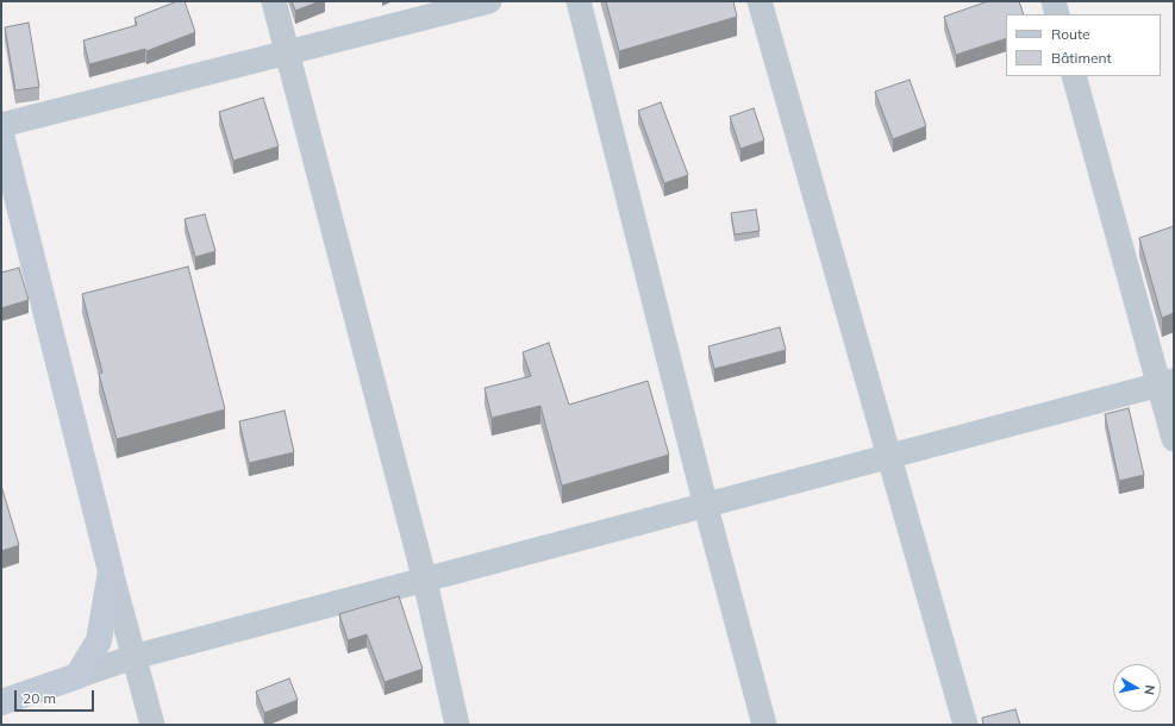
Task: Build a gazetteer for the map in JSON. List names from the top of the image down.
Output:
{
  "legend": ["Route", "Bâtiment"],
  "scale_bar": "20 m",
  "north": "right"
}
